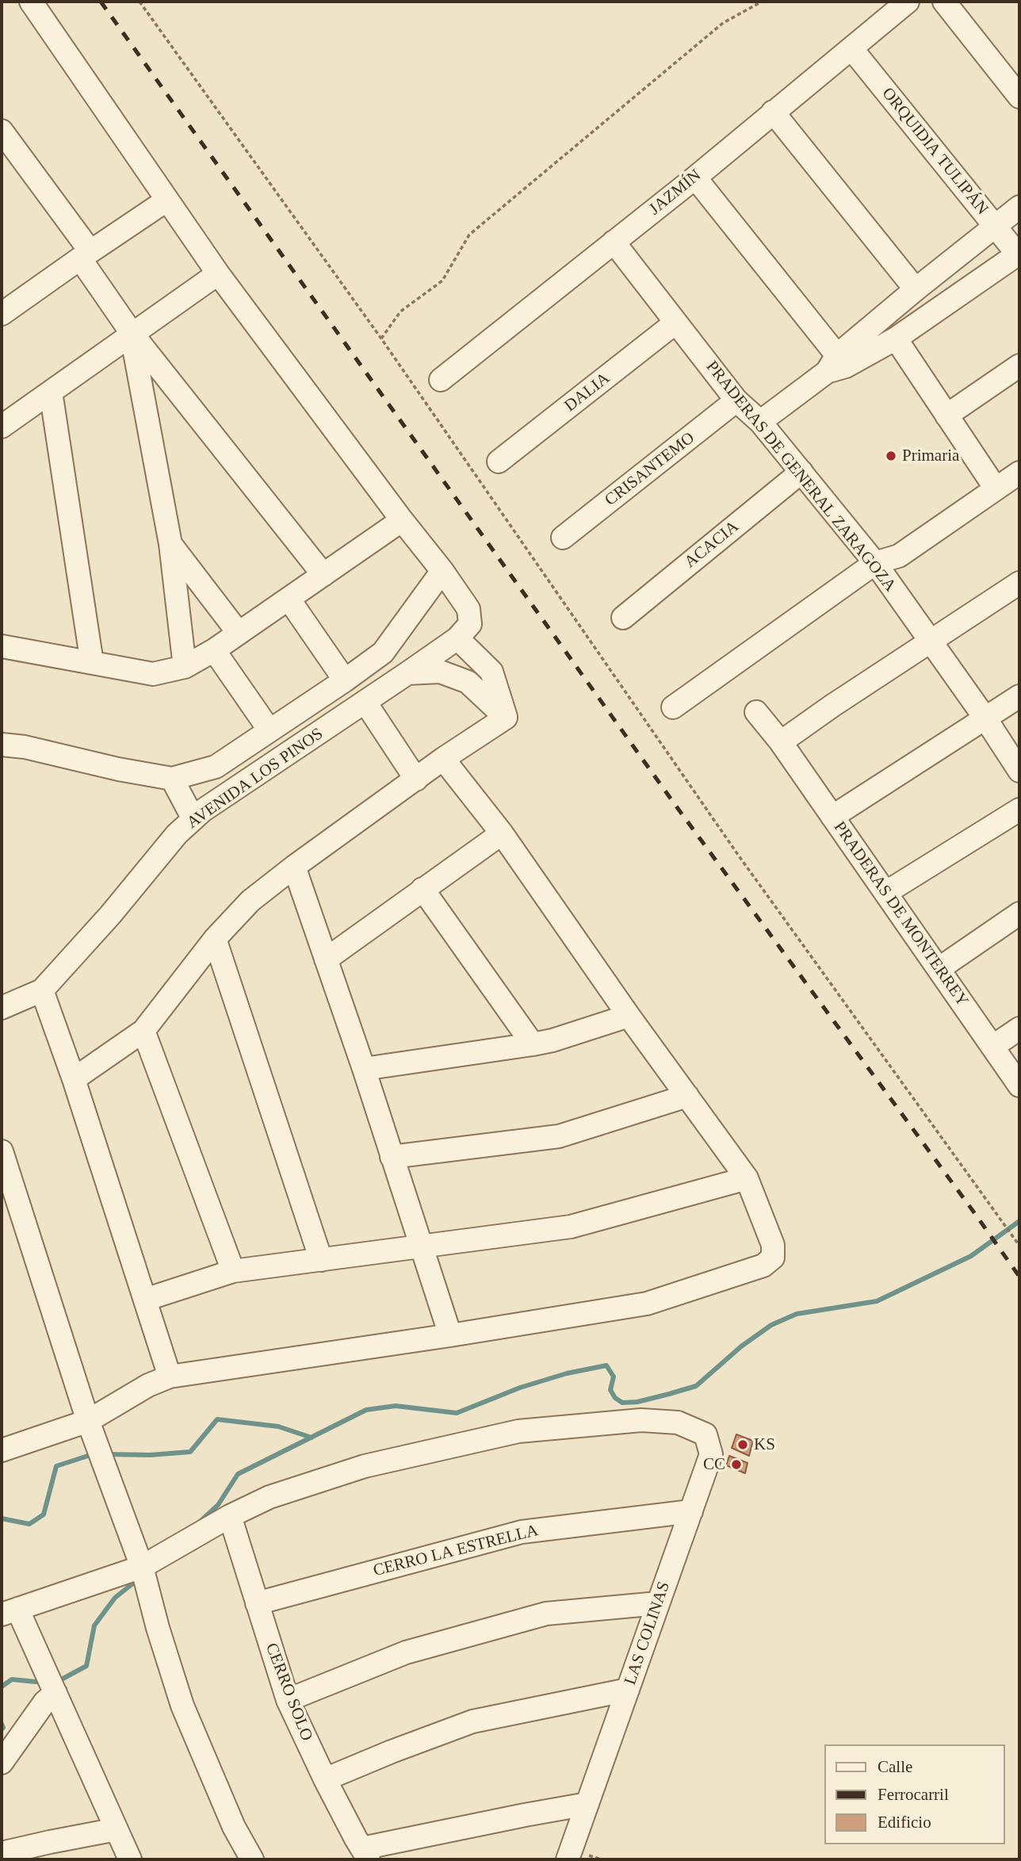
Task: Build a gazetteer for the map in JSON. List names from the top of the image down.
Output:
{
  "streets": {
    "street": [
      "ORQUIDIA TULIPÁN",
      "JAZMÍN",
      "DALIA",
      "CRISANTEMO",
      "PRADERAS DE GENERAL ZARAGOZA",
      "ACACIA",
      "AVENIDA LOS PINOS",
      "PRADERAS DE MONTERREY",
      "CERRO LA ESTRELLA",
      "LAS COLINAS",
      "CERRO SOLO"
    ]
  },
  "crossings": [
    ["ORQUIDIA TULIPÁN", "JAZMÍN"],
    ["JAZMÍN", "PRADERAS DE GENERAL ZARAGOZA"],
    ["DALIA", "PRADERAS DE GENERAL ZARAGOZA"],
    ["CRISANTEMO", "PRADERAS DE GENERAL ZARAGOZA"],
    ["PRADERAS DE GENERAL ZARAGOZA", "ACACIA"],
    ["CERRO LA ESTRELLA", "LAS COLINAS"],
    ["CERRO LA ESTRELLA", "CERRO SOLO"],
    ["LAS COLINAS", "CERRO SOLO"]
  ],
  "places": ["Primaria", "KS", "CC"],
  "legend": ["Calle", "Ferrocarril", "Edificio"]
}
